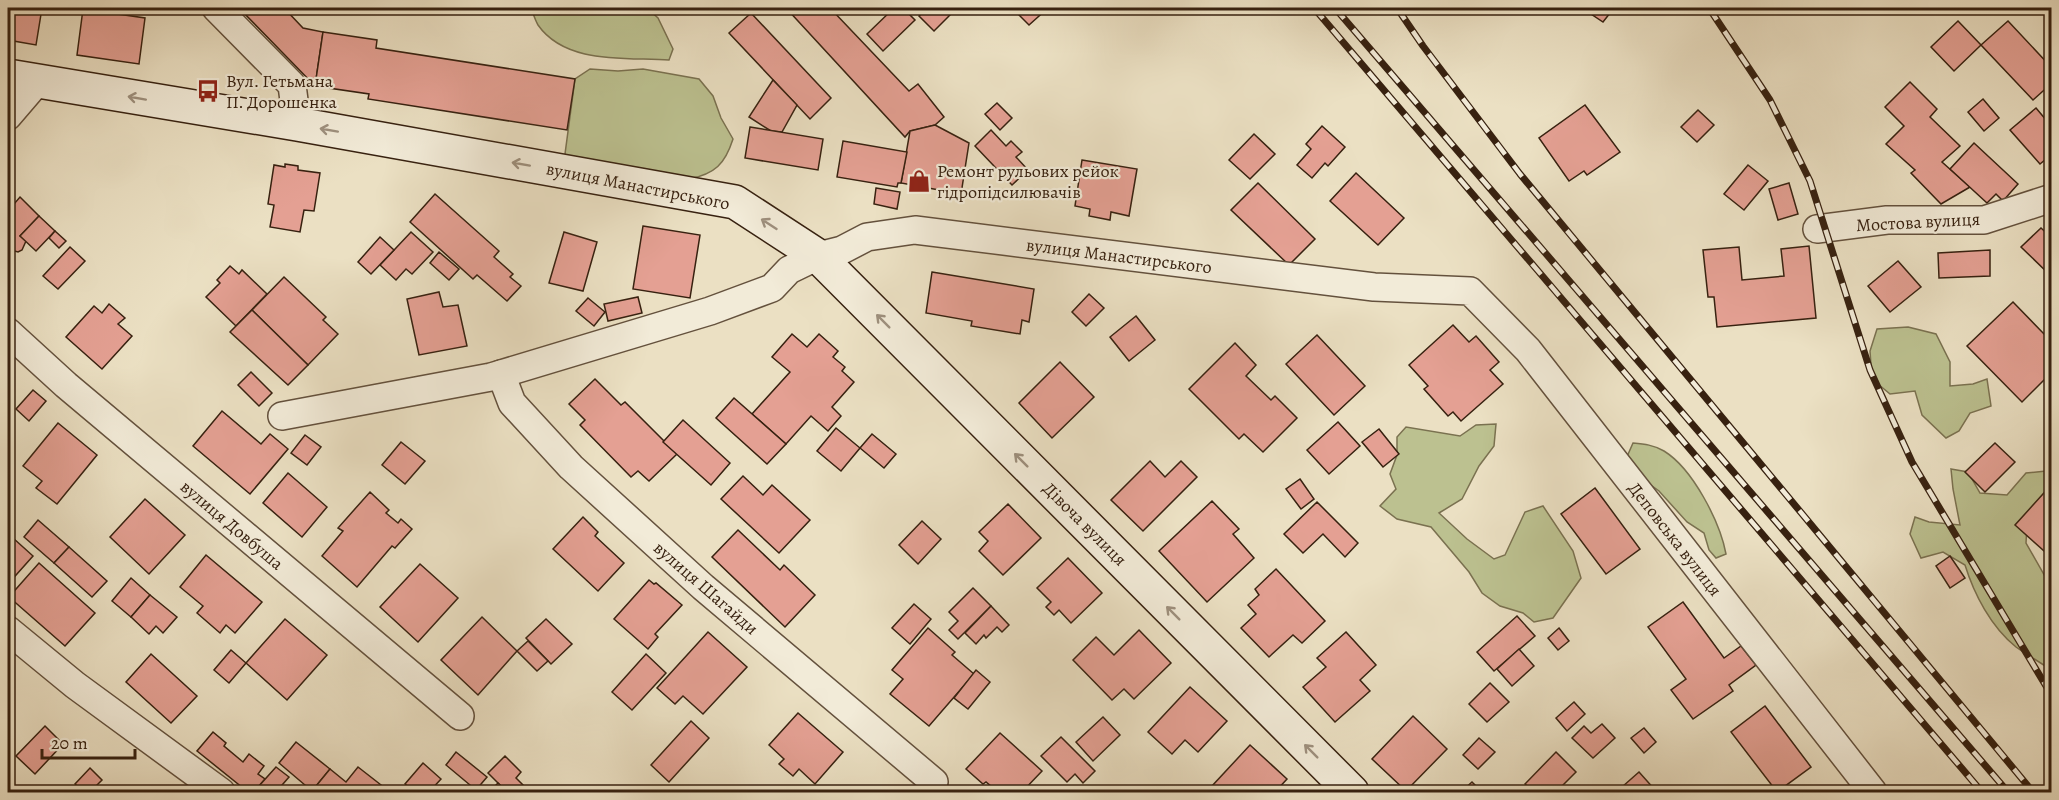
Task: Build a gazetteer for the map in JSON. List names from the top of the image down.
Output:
{
  "streets": {
    "main road": ["вулиця Манастирського", "Дівоча вулиця"],
    "street": [
      "Мостова вулиця",
      "вулиця Довбуша",
      "Деповська вулиця",
      "вулиця Шагайди"
    ]
  },
  "crossings": [
    ["вулиця Манастирського", "Дівоча вулиця"],
    ["вулиця Манастирського", "Деповська вулиця"]
  ],
  "one_way": ["вулиця Манастирського", "Дівоча вулиця"],
  "places": {
    "bus stop": ["Вул. Гетьмана П. Дорошенка"],
    "shop": ["Ремонт рульових рейок гідропідсилювачів"]
  },
  "scale_bar": "20 m"
}
